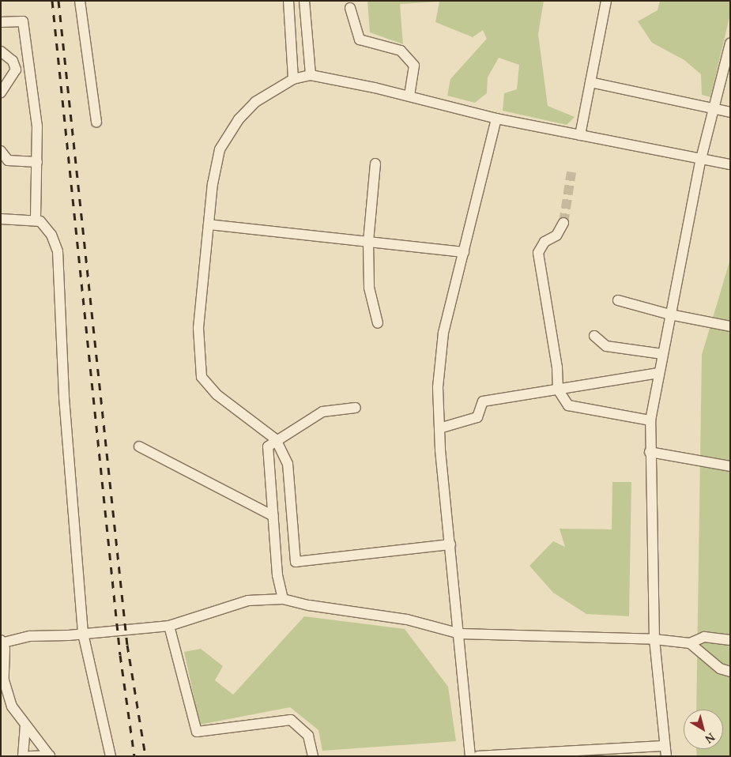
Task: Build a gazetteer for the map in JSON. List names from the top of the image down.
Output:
{
  "north": "bottom right"
}
